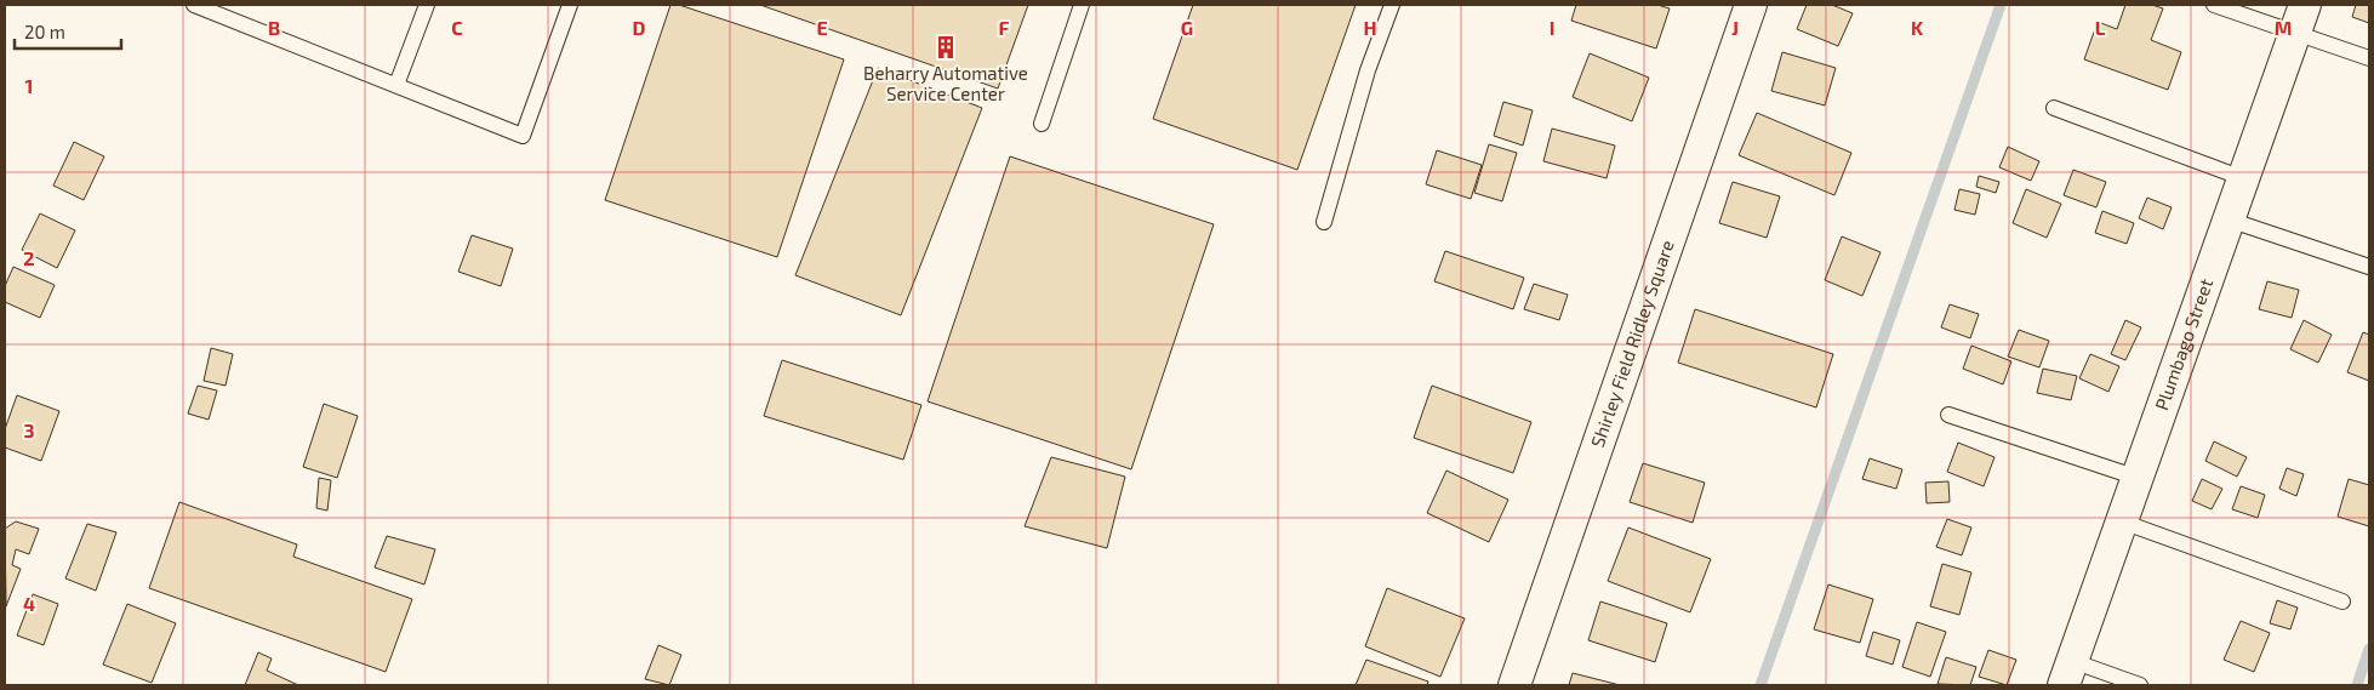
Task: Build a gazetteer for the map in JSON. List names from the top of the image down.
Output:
{
  "streets": {
    "street": ["Shirley Field Ridley Square", "Plumbago Street"]
  },
  "places": {
    "building": ["Beharry Automative Service Center"]
  },
  "scale_bar": "20 m",
  "grid": {
    "columns": [
      "B",
      "C",
      "D",
      "E",
      "F",
      "G",
      "H",
      "I",
      "J",
      "K",
      "L",
      "M"
    ],
    "rows": [
      "1",
      "2",
      "3",
      "4"
    ]
  }
}
